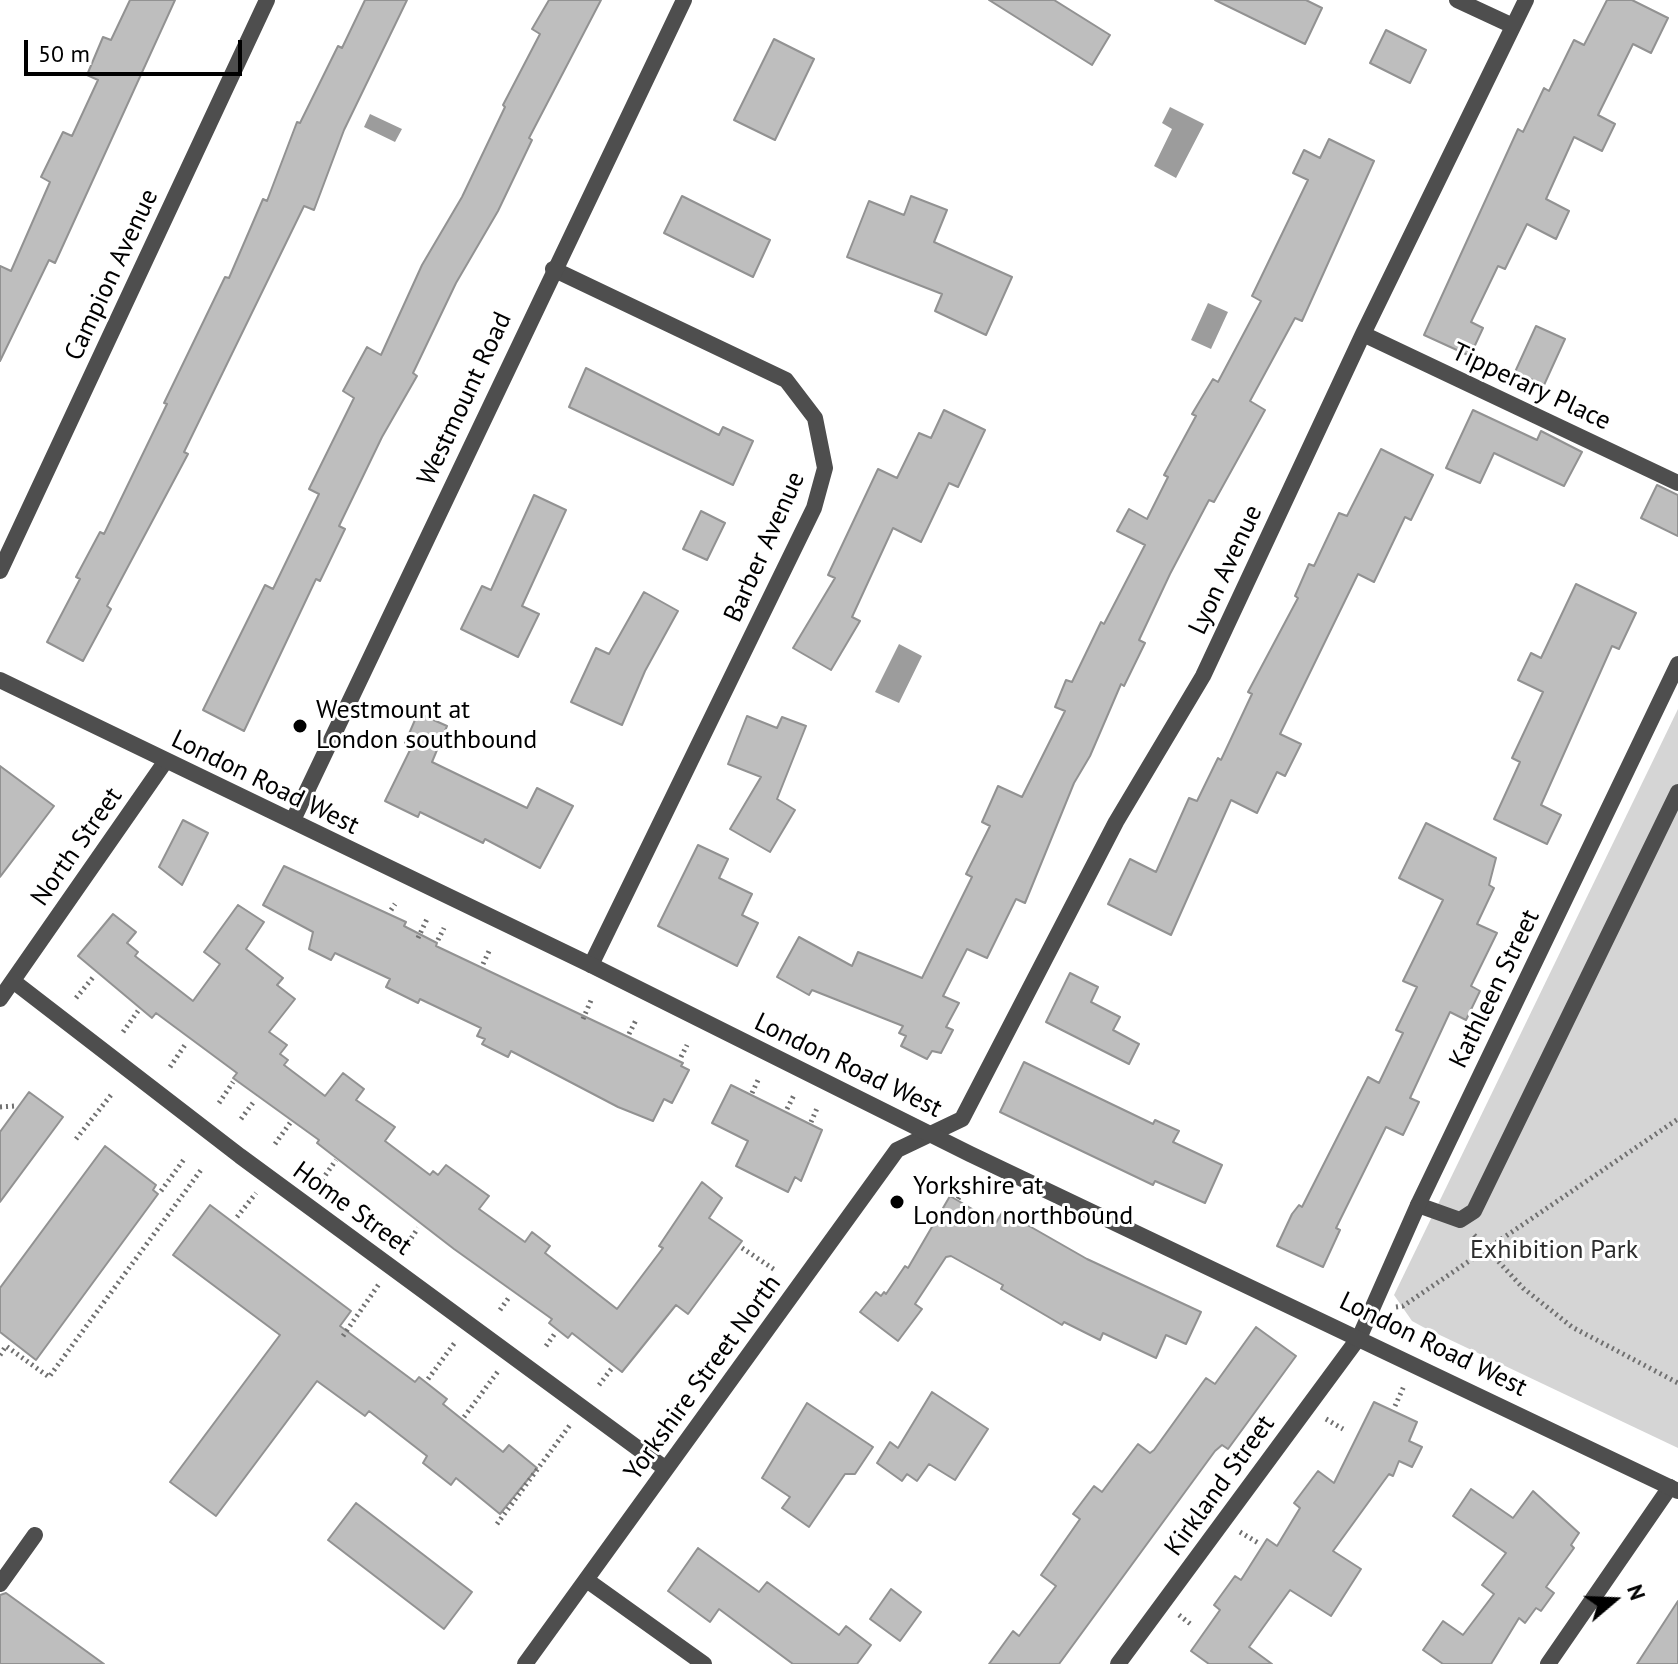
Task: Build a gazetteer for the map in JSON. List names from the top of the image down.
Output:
{
  "streets": {
    "street": [
      "Campion Avenue",
      "Tipperary Place",
      "Westmount Road",
      "Barber Avenue",
      "Lyon Avenue",
      "London Road West",
      "North Street",
      "Kathleen Street",
      "Home Street",
      "Yorkshire Street North",
      "Kirkland Street"
    ]
  },
  "crossings": [
    ["Tipperary Place", "Lyon Avenue"],
    ["Westmount Road", "Barber Avenue"],
    ["Westmount Road", "London Road West"],
    ["Barber Avenue", "London Road West"],
    ["Lyon Avenue", "London Road West"],
    ["Lyon Avenue", "Yorkshire Street North"],
    ["London Road West", "North Street"],
    ["London Road West", "Kathleen Street"],
    ["London Road West", "Yorkshire Street North"],
    ["London Road West", "Kirkland Street"],
    ["North Street", "Home Street"],
    ["Kathleen Street", "Kirkland Street"],
    ["Home Street", "Yorkshire Street North"]
  ],
  "parks": ["Exhibition Park"],
  "places": ["Westmount at London southbound", "Yorkshire at London northbound"],
  "scale_bar": "50 m",
  "north": "right"
}
